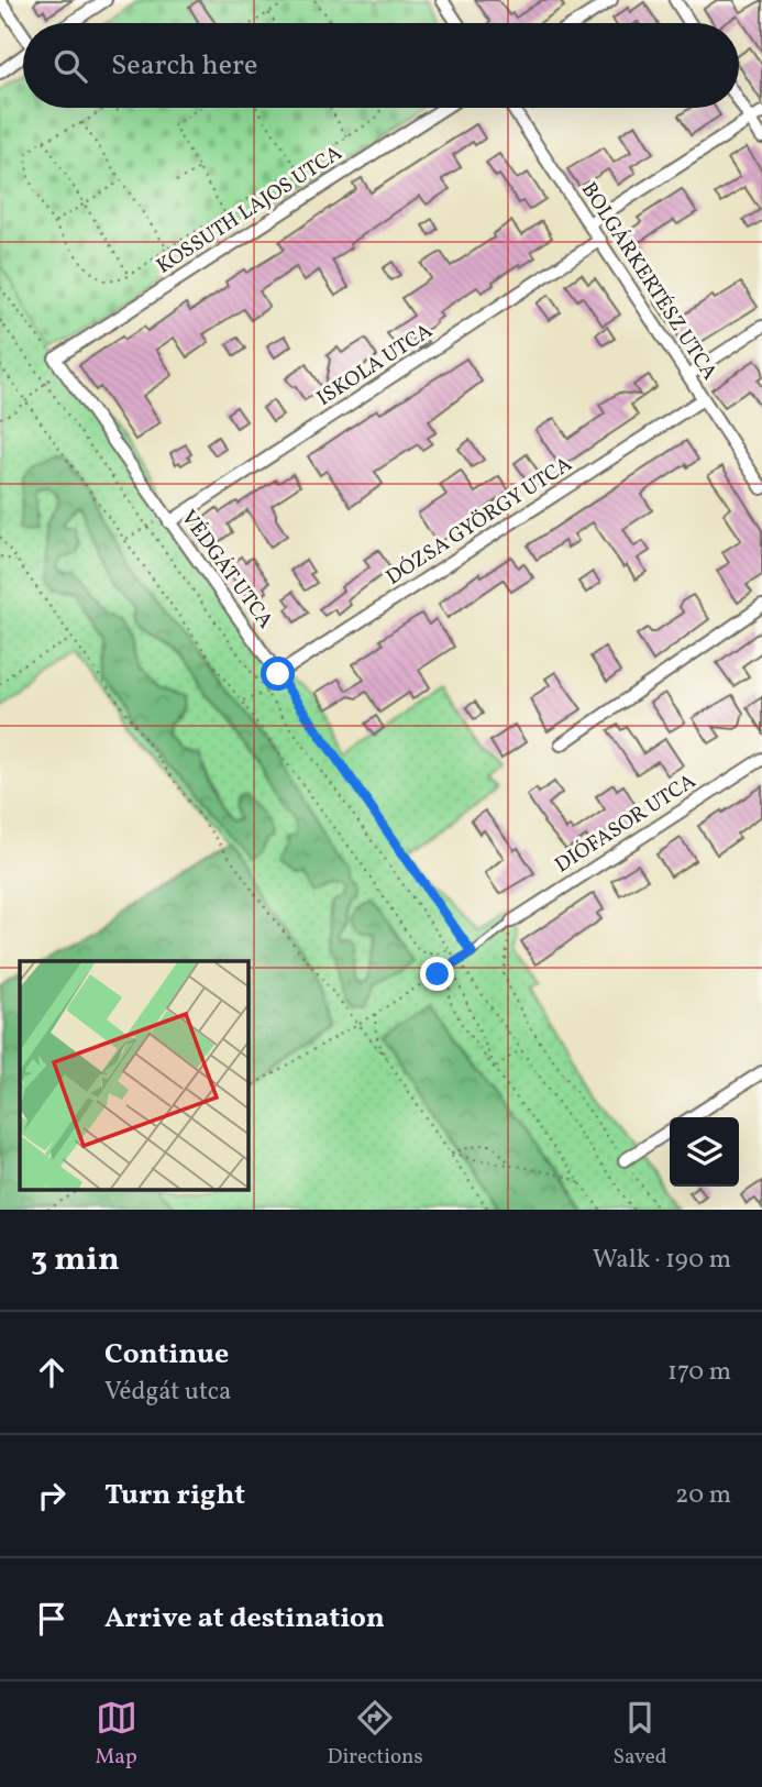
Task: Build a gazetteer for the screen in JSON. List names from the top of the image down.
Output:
{
  "streets": {
    "street": [
      "KOSSUTH LAJOS UTCA",
      "BOLGÁRKERTÉSZ UTCA",
      "ISKOLA UTCA",
      "DÓZSA GYÖRGY UTCA",
      "VÉDGÁT UTCA",
      "DIÓFASOR UTCA"
    ]
  },
  "crossings": [
    ["KOSSUTH LAJOS UTCA", "VÉDGÁT UTCA"],
    ["BOLGÁRKERTÉSZ UTCA", "ISKOLA UTCA"],
    ["BOLGÁRKERTÉSZ UTCA", "DÓZSA GYÖRGY UTCA"],
    ["ISKOLA UTCA", "VÉDGÁT UTCA"],
    ["DÓZSA GYÖRGY UTCA", "VÉDGÁT UTCA"]
  ],
  "page": {
    "search": "Search here",
    "heading": ["3 min", "Walk · 190 m"],
    "list": [
      ["Continue", "Védgát utca", "170 m"],
      ["Turn right", "20 m"],
      "Arrive at destination"
    ],
    "nav": ["Map", "Directions", "Saved"]
  }
}
